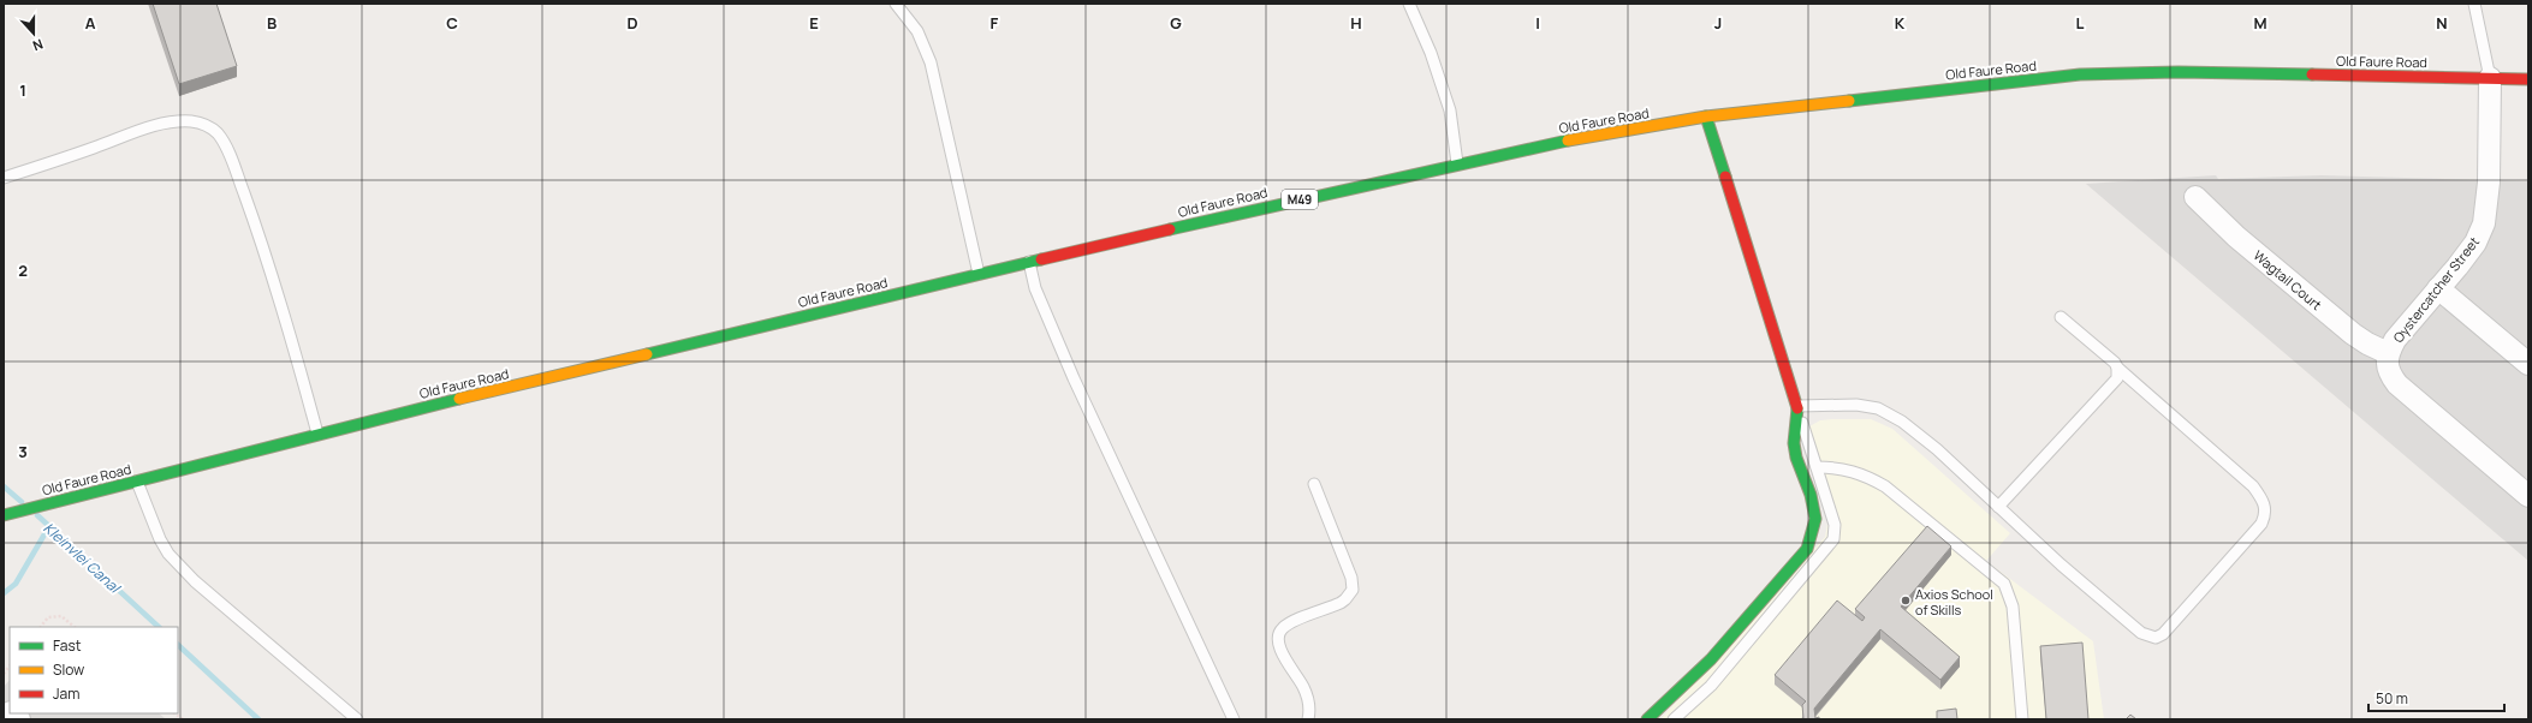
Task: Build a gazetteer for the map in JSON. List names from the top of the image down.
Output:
{
  "streets": {
    "main road": ["Old Faure Road", "M49"],
    "street": ["Wagtail Court", "Oystercatcher Street"]
  },
  "crossings": [
    ["Old Faure Road", "Oystercatcher Street"],
    ["Wagtail Court", "Oystercatcher Street"]
  ],
  "water": ["Kleinvlei Canal"],
  "places": ["Axios School of Skills"],
  "legend": ["Fast", "Slow", "Jam"],
  "scale_bar": "50 m",
  "north": "bottom",
  "grid": {
    "columns": [
      "A",
      "B",
      "C",
      "D",
      "E",
      "F",
      "G",
      "H",
      "I",
      "J",
      "K",
      "L",
      "M",
      "N"
    ],
    "rows": ["1", "2", "3"]
  }
}
